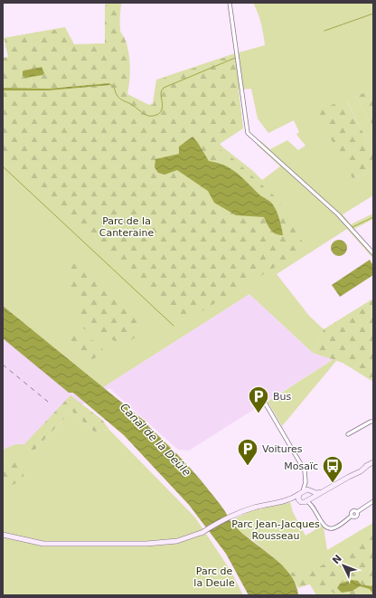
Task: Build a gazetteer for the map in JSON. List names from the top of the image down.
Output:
{
  "water": ["Canal de la Deûle"],
  "parks": ["Parc de la Canteraine", "Parc Jean-Jacques Rousseau", "Parc de la Deule"],
  "places": {
    "parking": ["Bus", "Voitures"],
    "bus stop": ["Mosaïc"]
  },
  "north": "top left"
}
